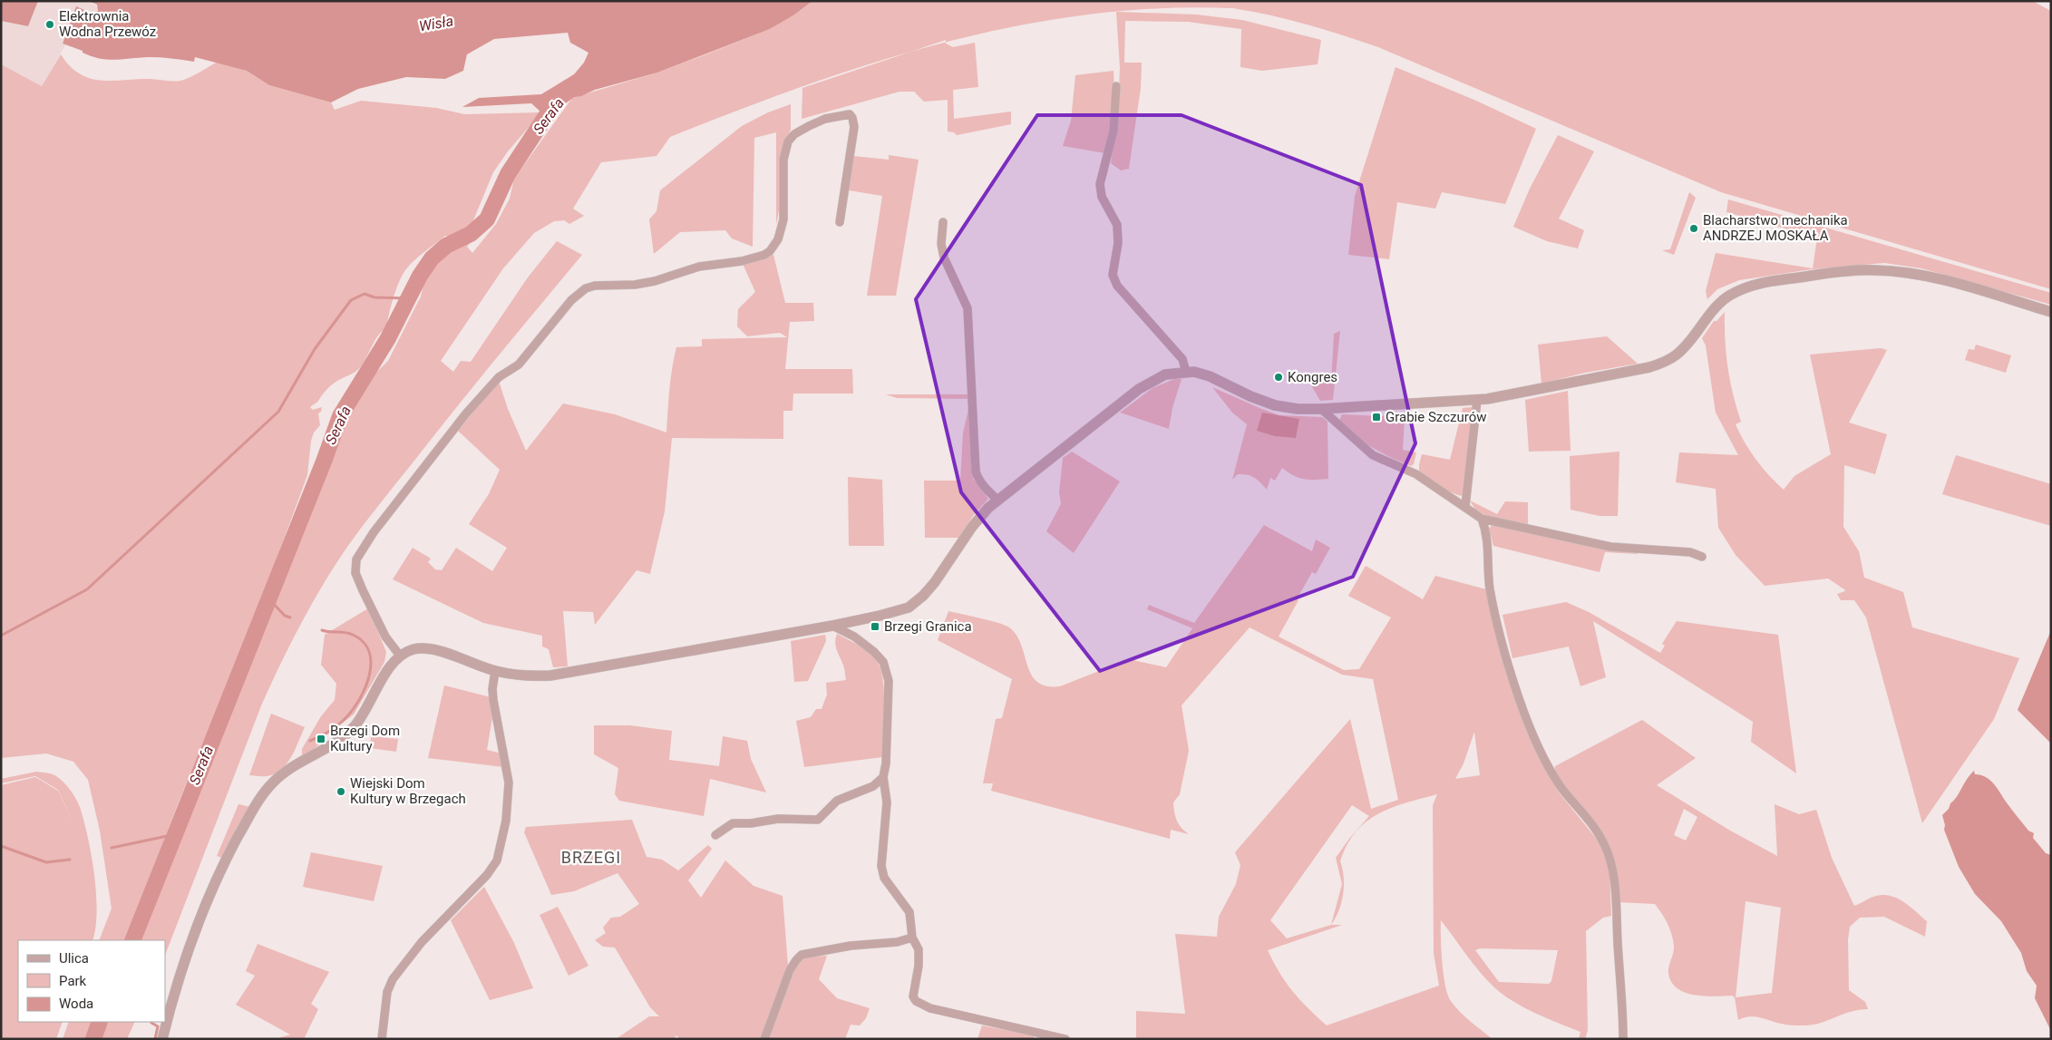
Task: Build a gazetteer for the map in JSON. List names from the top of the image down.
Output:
{
  "districts": ["BRZEGI"],
  "water": ["Wisła", "Serafa"],
  "places": {
    "other": [
      "Elektrownia Wodna Przewóz",
      "Blacharstwo mechanika ANDRZEJ MOSKAŁA",
      "Kongres",
      "Wiejski Dom Kultury w Brzegach"
    ],
    "transit": ["Grabie Szczurów", "Brzegi Granica", "Brzegi Dom Kultury"]
  },
  "legend": ["Ulica", "Park", "Woda"]
}
